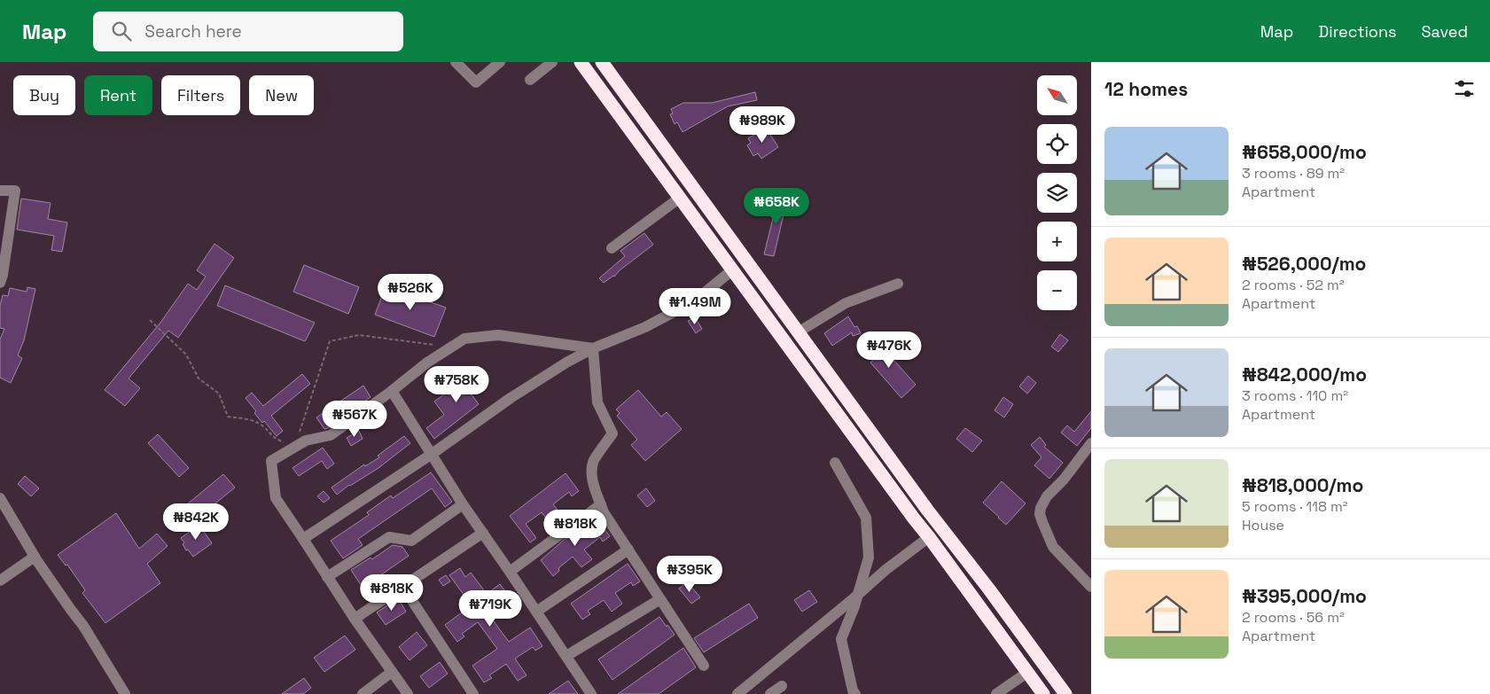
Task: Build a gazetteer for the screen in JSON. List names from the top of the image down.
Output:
{
  "north": "top left",
  "page": {
    "header": "Map",
    "search": "Search here",
    "nav": ["Map", "Directions", "Saved"],
    "heading": "12 homes",
    "map_buttons": ["+", "−"],
    "chip": [
      "Buy",
      "Rent",
      "Filters",
      "New"
    ],
    "price": [
      "₦989K",
      "₦658K",
      "₦526K",
      "₦1.49M",
      "₦476K",
      "₦758K",
      "₦567K",
      "₦842K",
      "₦818K",
      "₦395K",
      "₦818K",
      "₦719K"
    ],
    "list": [
      {
        "name": "₦658,000/mo",
        "note": "3 rooms · 89 m² · Apartment"
      },
      {
        "name": "₦526,000/mo",
        "note": "2 rooms · 52 m² · Apartment"
      },
      {
        "name": "₦842,000/mo",
        "note": "3 rooms · 110 m² · Apartment"
      },
      {
        "name": "₦818,000/mo",
        "note": "5 rooms · 118 m² · House"
      },
      {
        "name": "₦395,000/mo",
        "note": "2 rooms · 56 m² · Apartment"
      }
    ]
  }
}
